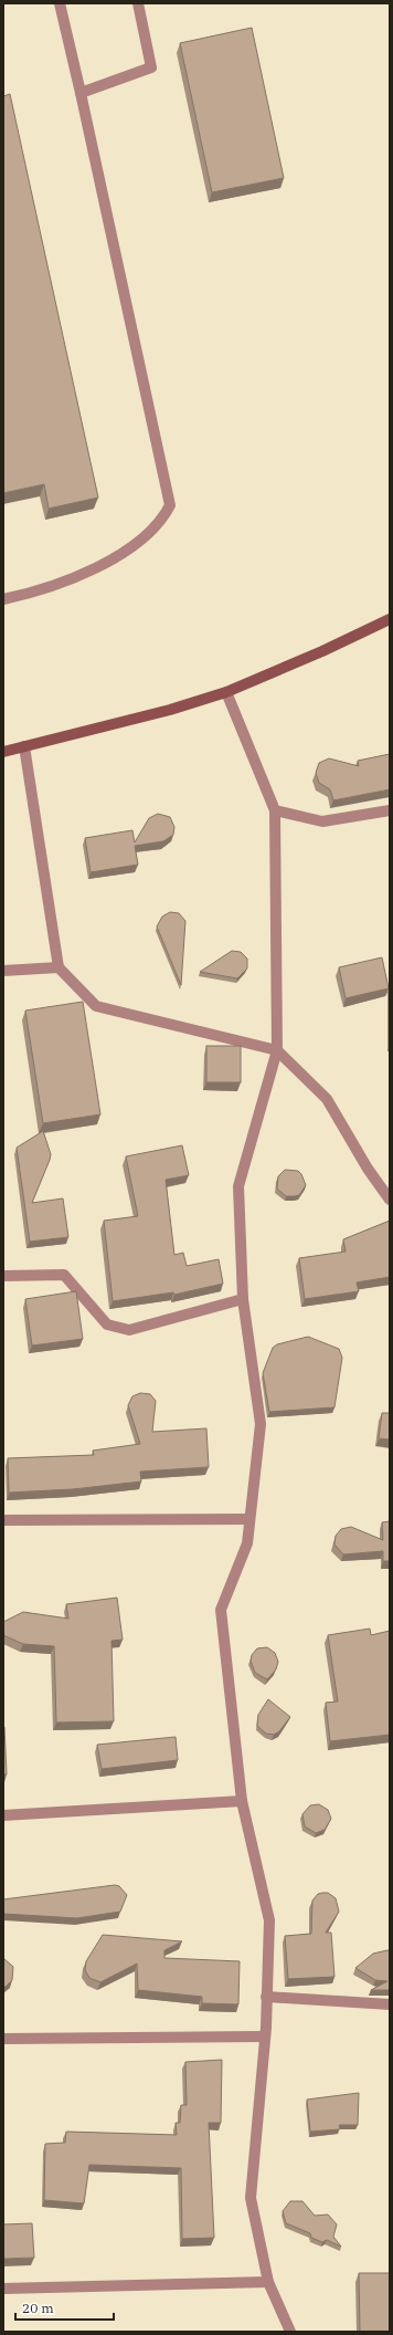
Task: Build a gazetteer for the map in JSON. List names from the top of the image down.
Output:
{
  "scale_bar": "20 m"
}
